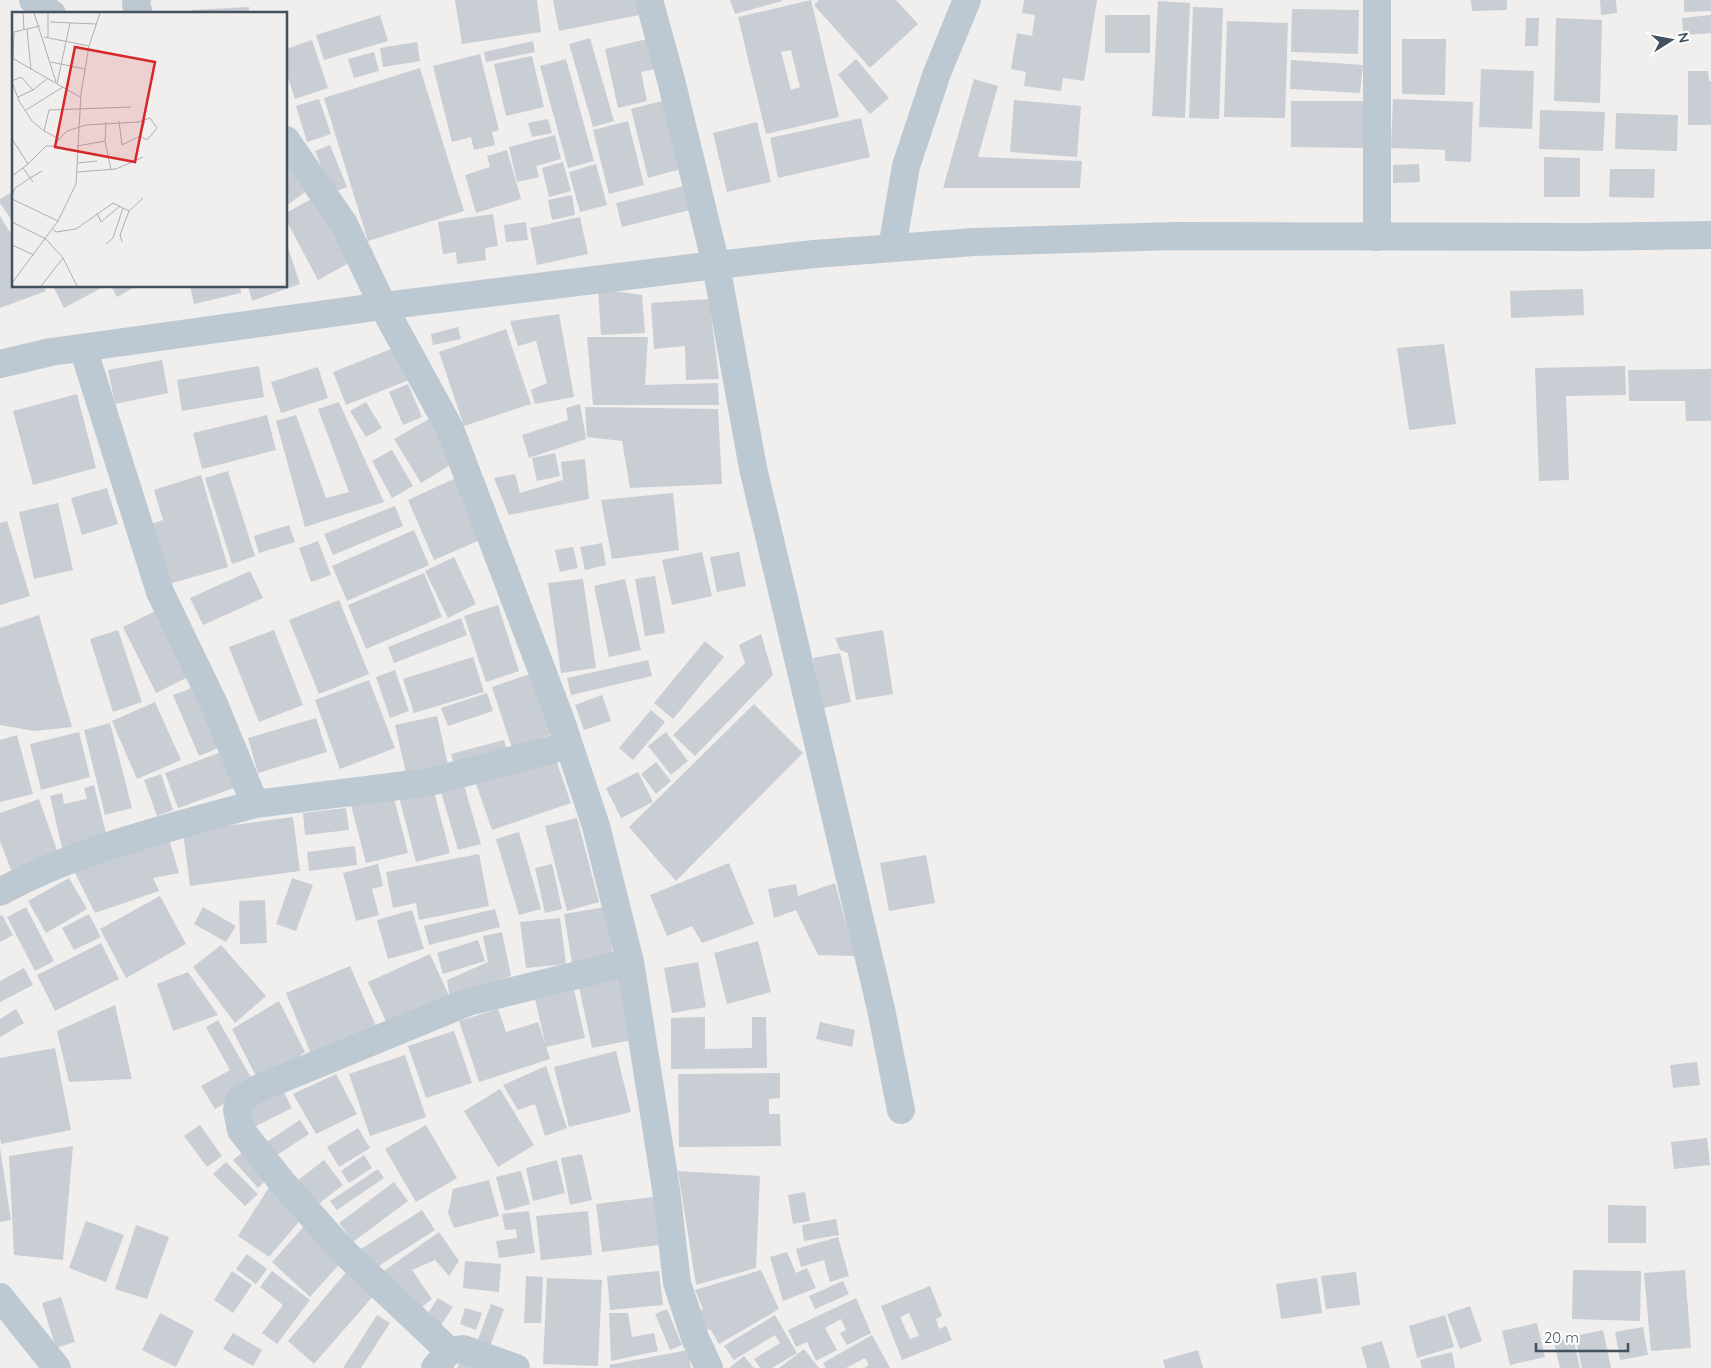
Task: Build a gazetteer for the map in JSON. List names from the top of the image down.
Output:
{
  "scale_bar": "20 m",
  "north": "right"
}
